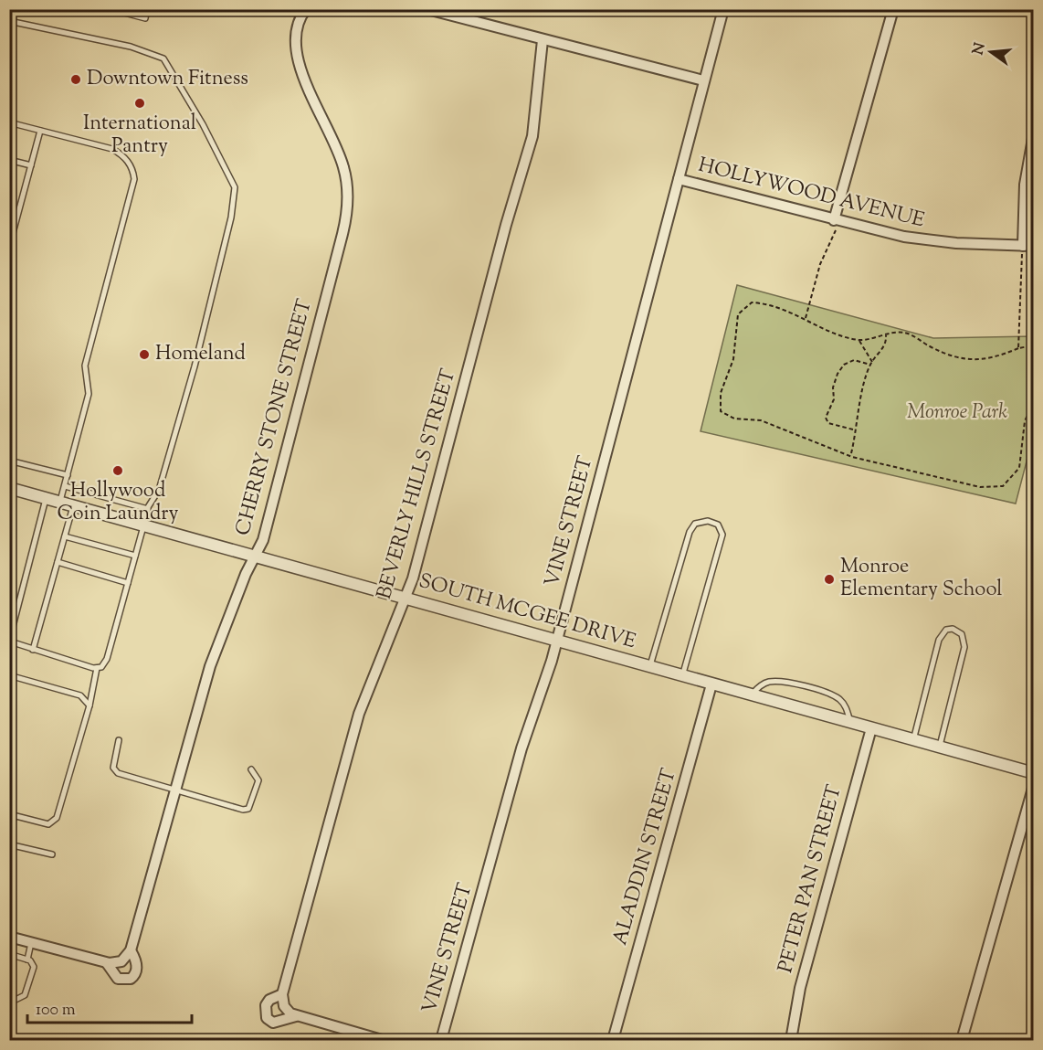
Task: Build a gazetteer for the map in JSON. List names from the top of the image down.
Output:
{
  "streets": {
    "street": [
      "HOLLYWOOD AVENUE",
      "CHERRY STONE STREET",
      "BEVERLY HILLS STREET",
      "VINE STREET",
      "SOUTH MCGEE DRIVE",
      "ALADDIN STREET",
      "PETER PAN STREET"
    ]
  },
  "crossings": [
    ["HOLLYWOOD AVENUE", "VINE STREET"],
    ["CHERRY STONE STREET", "SOUTH MCGEE DRIVE"],
    ["BEVERLY HILLS STREET", "SOUTH MCGEE DRIVE"],
    ["VINE STREET", "SOUTH MCGEE DRIVE"],
    ["SOUTH MCGEE DRIVE", "ALADDIN STREET"],
    ["SOUTH MCGEE DRIVE", "PETER PAN STREET"]
  ],
  "parks": ["Monroe Park"],
  "places": [
    "Downtown Fitness",
    "International Pantry",
    "Homeland",
    "Hollywood Coin Laundry",
    "Monroe Elementary School"
  ],
  "scale_bar": "100 m",
  "north": "left"
}
